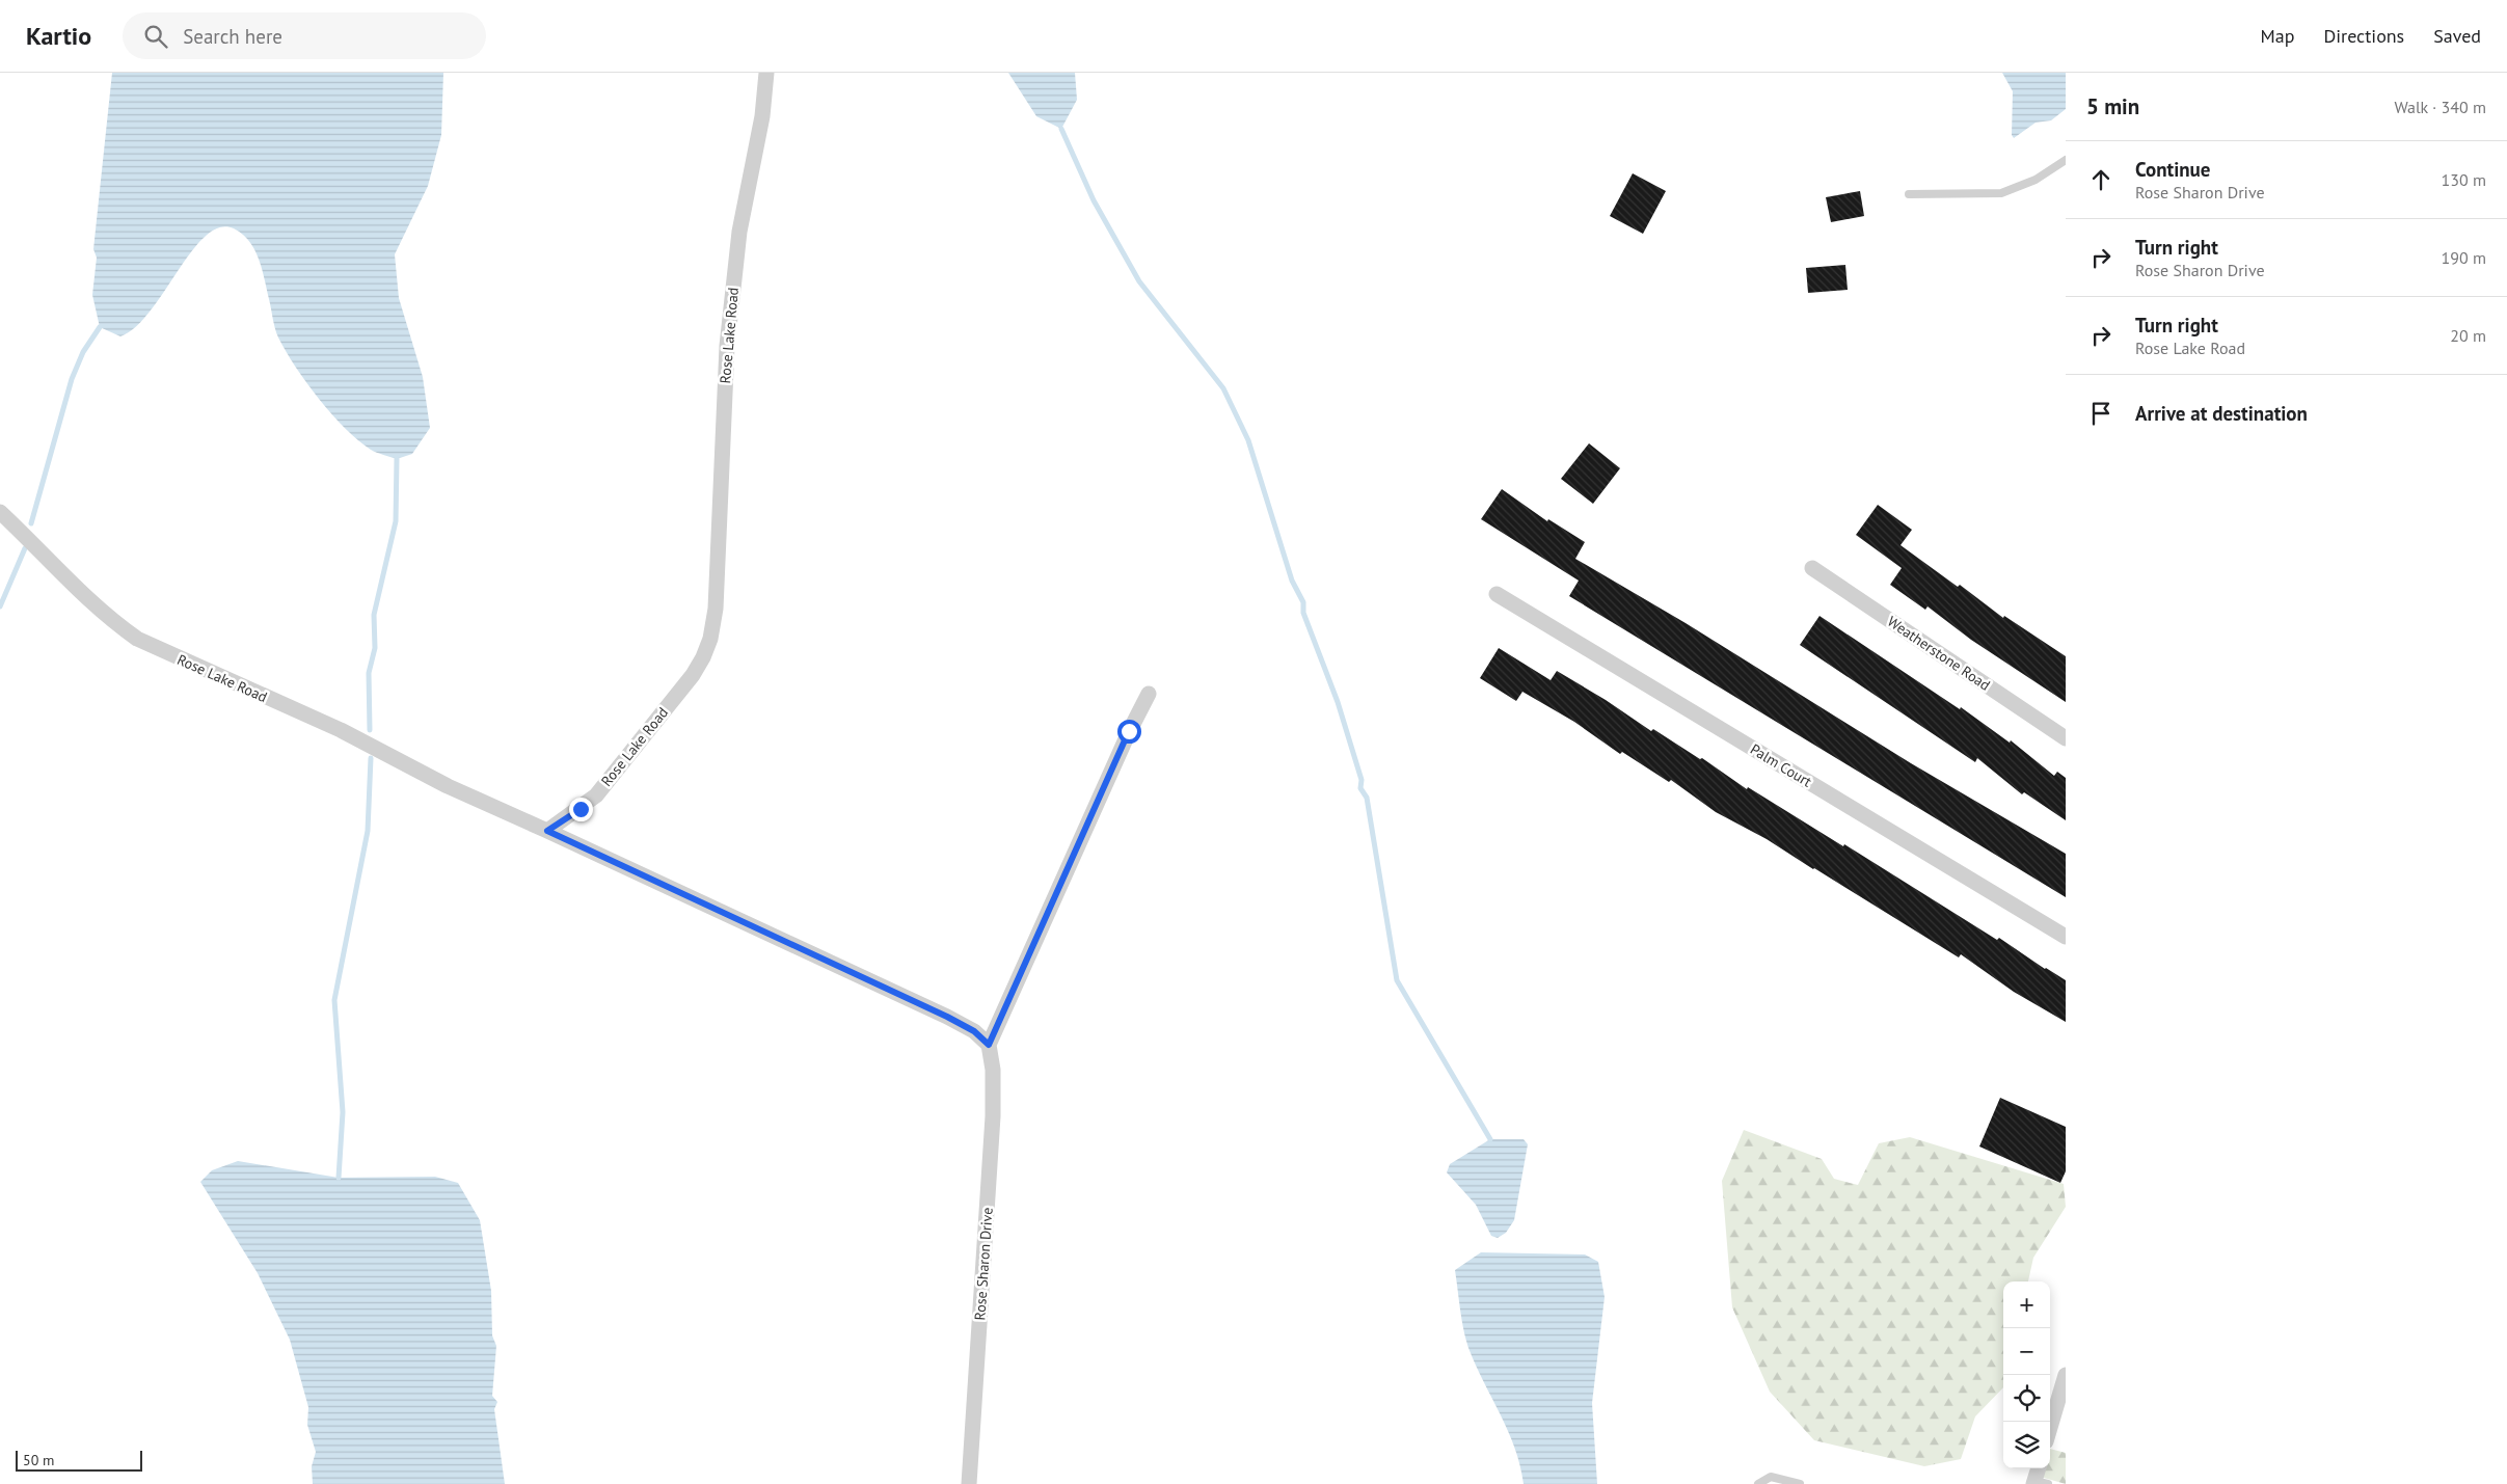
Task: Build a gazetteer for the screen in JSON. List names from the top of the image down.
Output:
{
  "streets": {
    "street": [
      "Rose Lake Road",
      "Weatherstone Road",
      "Palm Court",
      "Rose Sharon Drive"
    ]
  },
  "scale_bar": "50 m",
  "page": {
    "header": "Kartio",
    "search": "Search here",
    "nav": ["Map", "Directions", "Saved"],
    "heading": ["5 min", "Walk · 340 m"],
    "list": [
      ["Continue", "Rose Sharon Drive", "130 m"],
      ["Turn right", "Rose Sharon Drive", "190 m"],
      ["Turn right", "Rose Lake Road", "20 m"],
      "Arrive at destination"
    ],
    "map_buttons": ["+", "−"],
    "scale": "50 m"
  }
}
